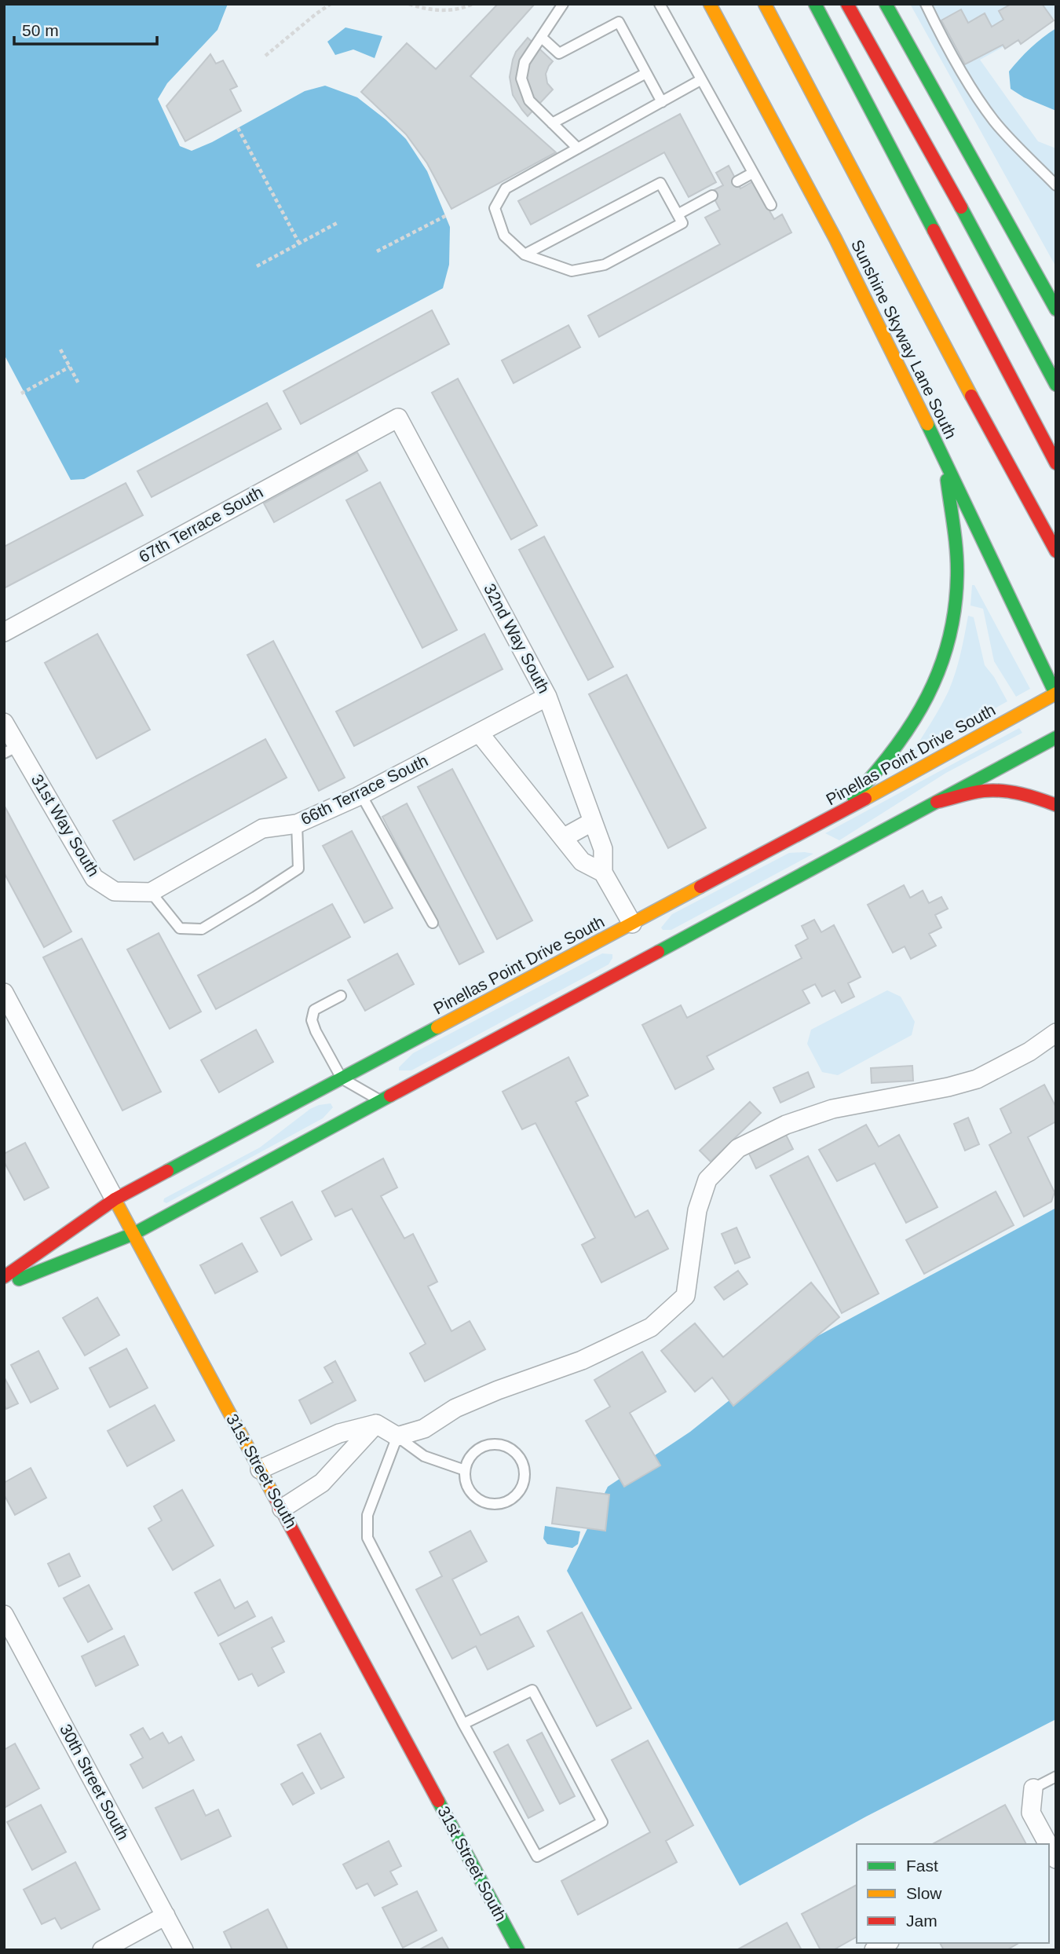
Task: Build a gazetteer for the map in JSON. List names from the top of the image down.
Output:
{
  "streets": {
    "main road": ["Sunshine Skyway Lane South", "Pinellas Point Drive South", "31st Street South"],
    "street": [
      "67th Terrace South",
      "32nd Way South",
      "66th Terrace South",
      "31st Way South",
      "30th Street South"
    ]
  },
  "crossings": [
    ["Sunshine Skyway Lane South", "Pinellas Point Drive South"],
    ["67th Terrace South", "32nd Way South"],
    ["32nd Way South", "Pinellas Point Drive South"],
    ["32nd Way South", "66th Terrace South"],
    ["Pinellas Point Drive South", "31st Street South"],
    ["66th Terrace South", "31st Way South"]
  ],
  "legend": ["Fast", "Slow", "Jam"],
  "scale_bar": "50 m"
}
